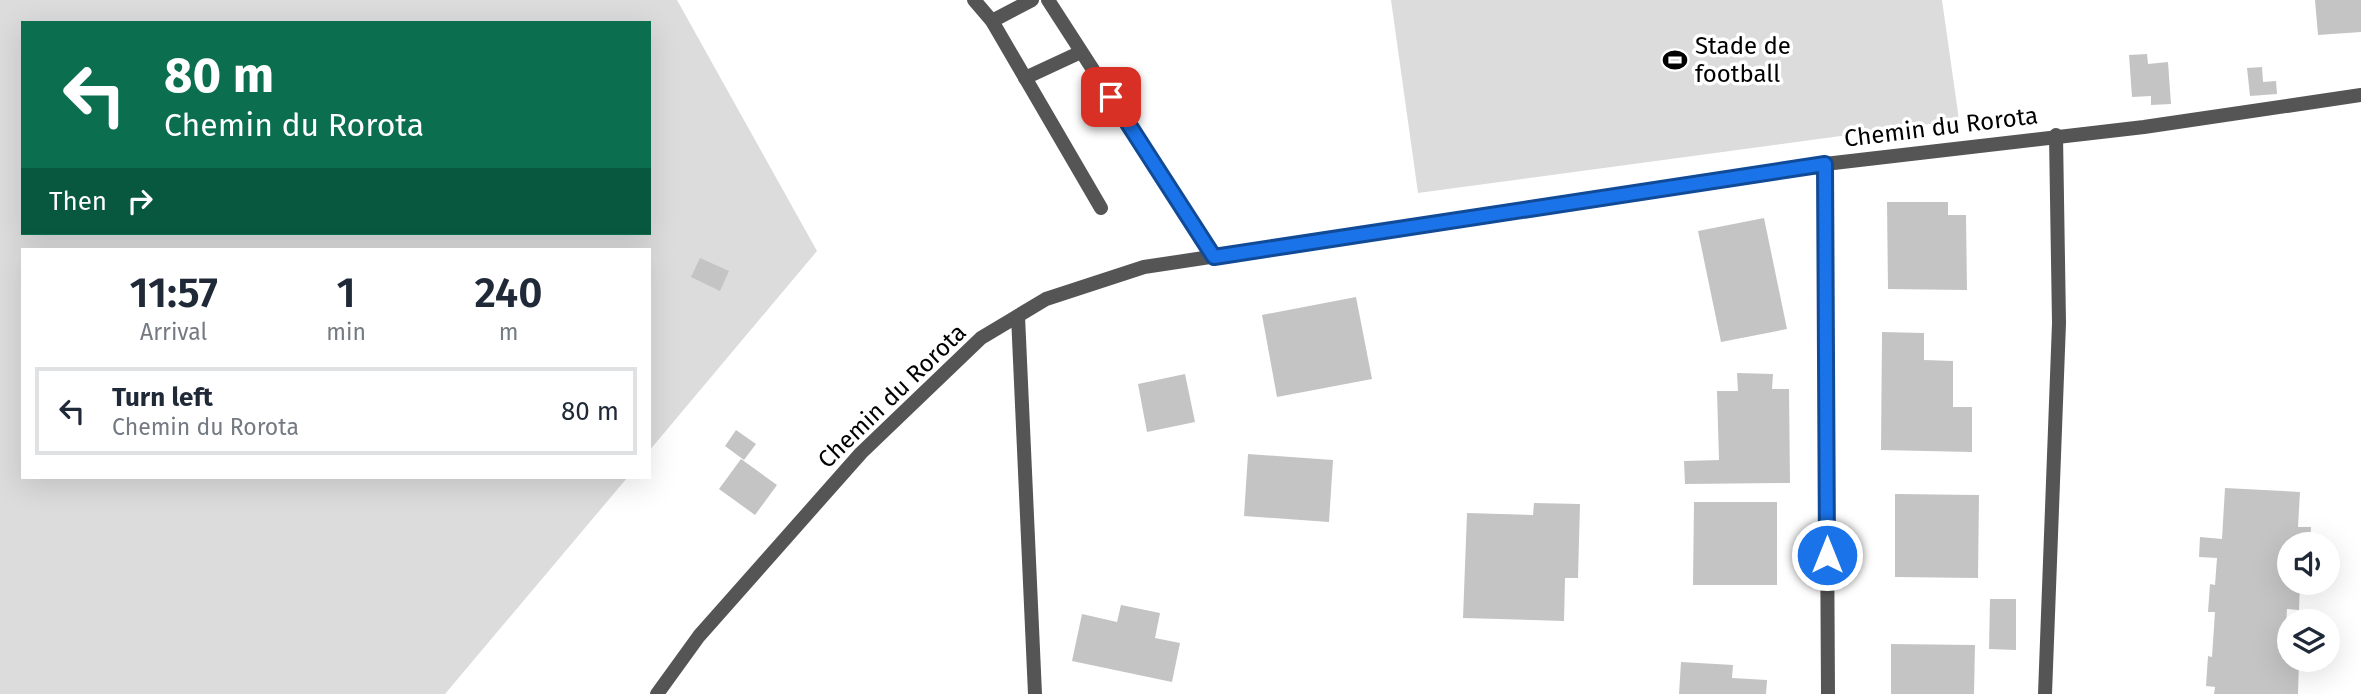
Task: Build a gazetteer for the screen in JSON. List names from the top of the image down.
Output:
{
  "streets": {
    "street": ["Chemin du Rorota"]
  },
  "places": {
    "sports": ["Stade de football"]
  },
  "page": {
    "turn": ["80 m", "Chemin du Rorota"],
    "then": "Then",
    "eta": [
      "11:57",
      "Arrival",
      "1",
      "min",
      "240",
      "m"
    ],
    "list": [
      {
        "name": "Turn left",
        "note": "Chemin du Rorota",
        "value": "80 m"
      }
    ]
  }
}
